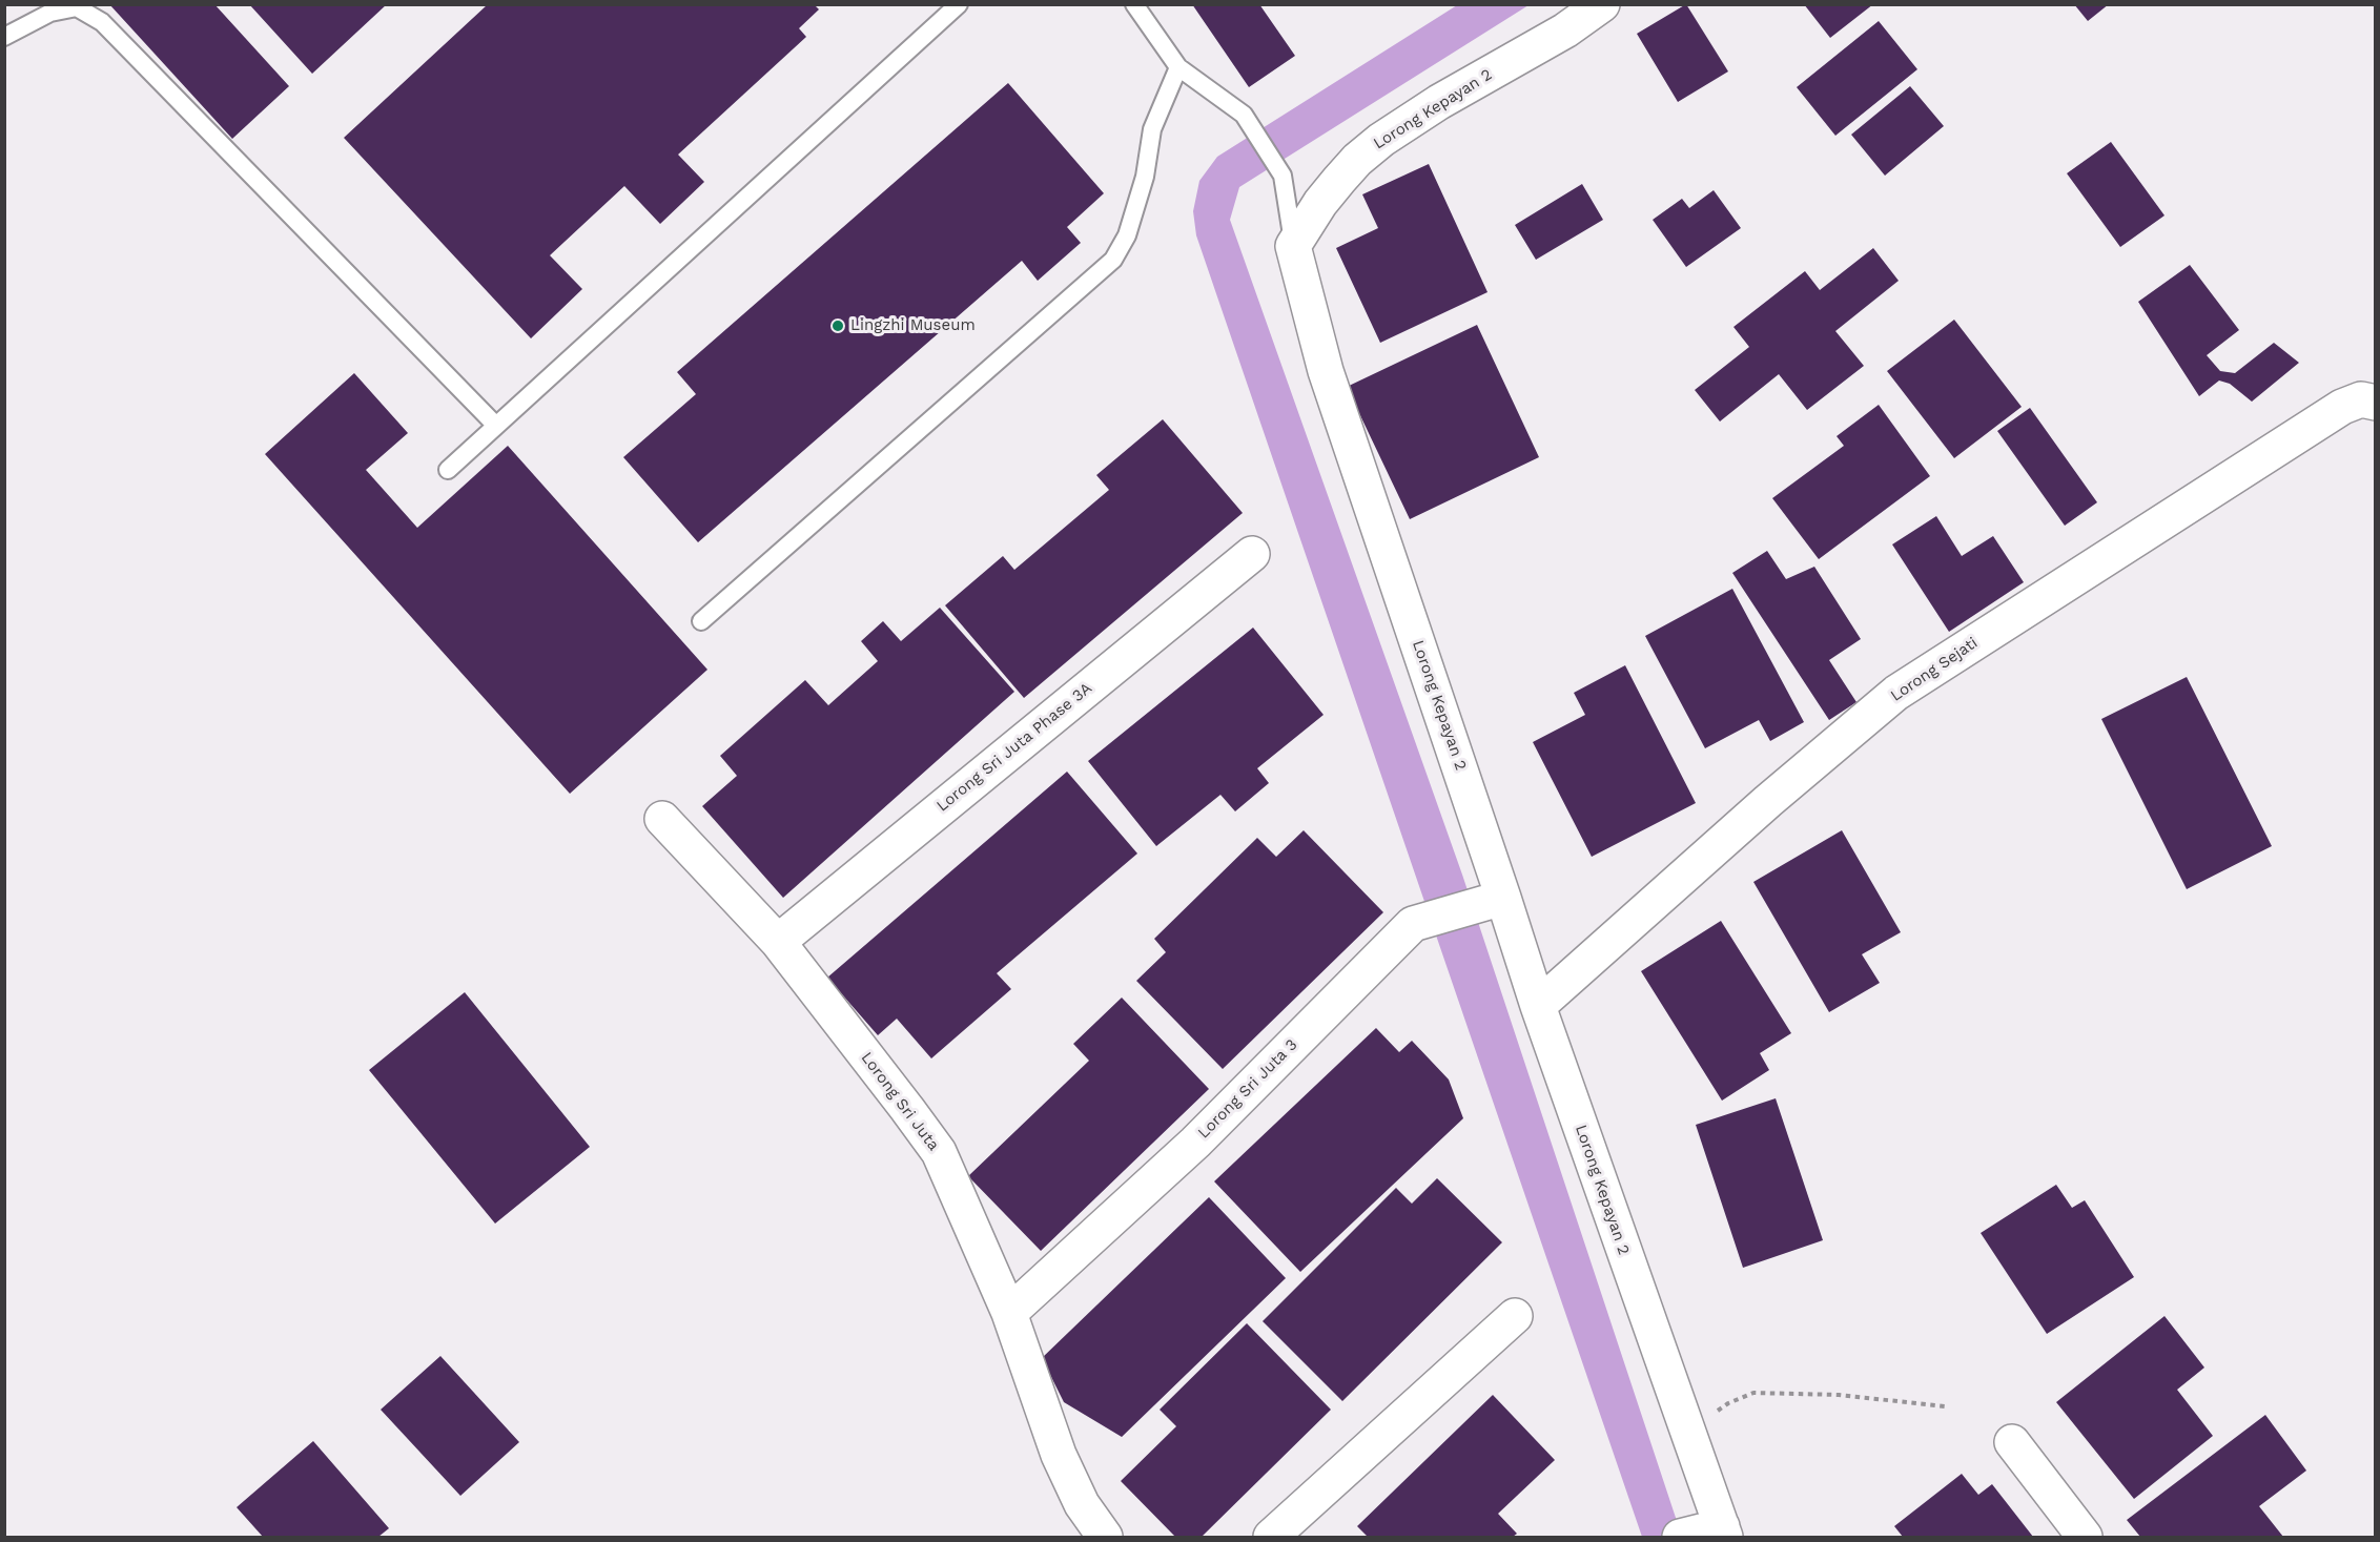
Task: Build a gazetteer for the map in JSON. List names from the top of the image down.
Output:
{
  "streets": {
    "street": [
      "Lorong Kepayan 2",
      "Lorong Sejati",
      "Lorong Sri Juta Phase 3A",
      "Lorong Sri Juta 3",
      "Lorong Sri Juta"
    ]
  },
  "crossings": [
    ["Lorong Kepayan 2", "Lorong Sejati"],
    ["Lorong Kepayan 2", "Lorong Sri Juta 3"],
    ["Lorong Sri Juta Phase 3A", "Lorong Sri Juta"],
    ["Lorong Sri Juta 3", "Lorong Sri Juta"]
  ],
  "places": ["Lingzhi Museum"]
}
